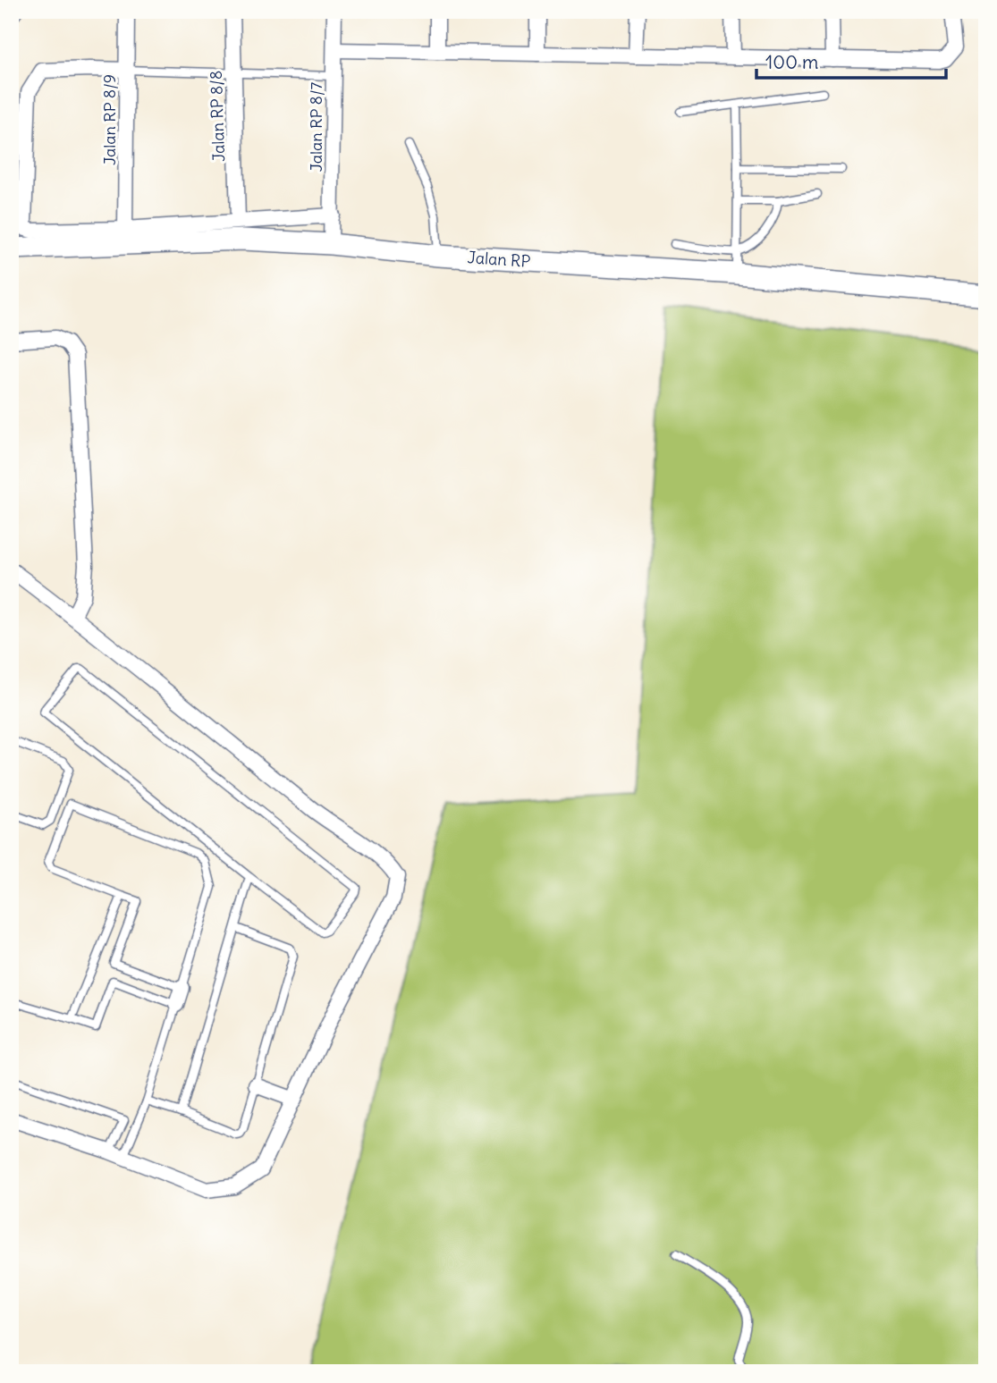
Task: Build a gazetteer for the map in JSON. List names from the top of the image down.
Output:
{
  "streets": {
    "street": [
      "Jalan RP 8/8",
      "Jalan RP 8/9",
      "Jalan RP 8/7",
      "Jalan RP"
    ]
  },
  "crossings": [
    ["Jalan RP 8/7", "Jalan RP"]
  ],
  "scale_bar": "100 m"
}
